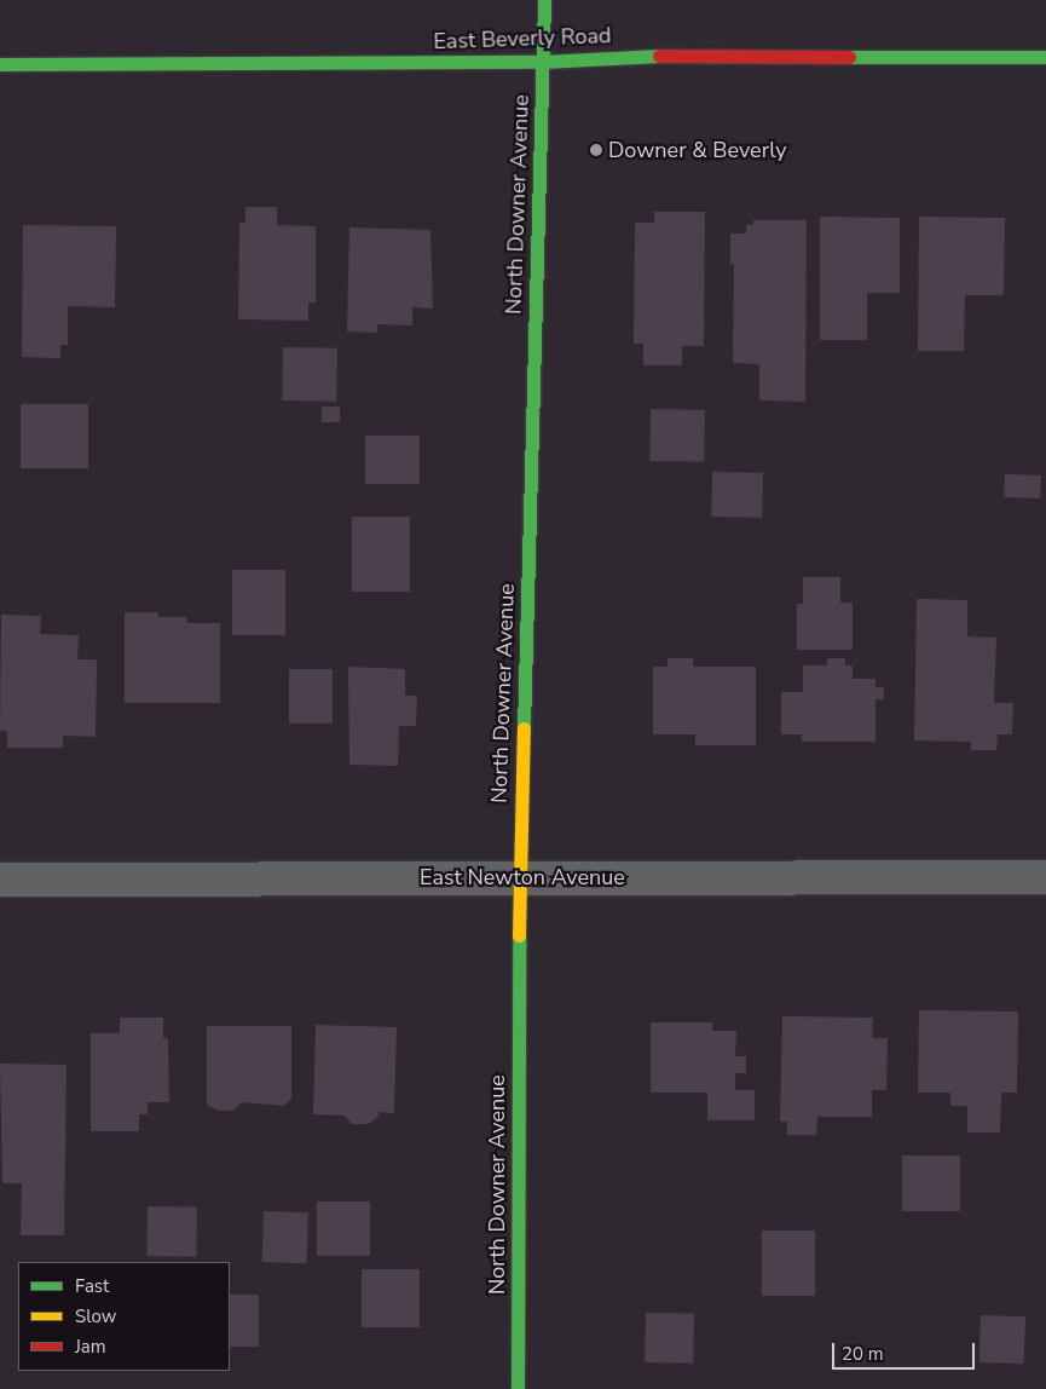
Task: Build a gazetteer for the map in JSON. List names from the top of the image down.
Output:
{
  "streets": {
    "street": ["East Beverly Road", "North Downer Avenue", "East Newton Avenue"]
  },
  "crossings": [
    ["East Beverly Road", "North Downer Avenue"],
    ["North Downer Avenue", "East Newton Avenue"]
  ],
  "places": ["Downer & Beverly"],
  "legend": ["Fast", "Slow", "Jam"],
  "scale_bar": "20 m"
}
